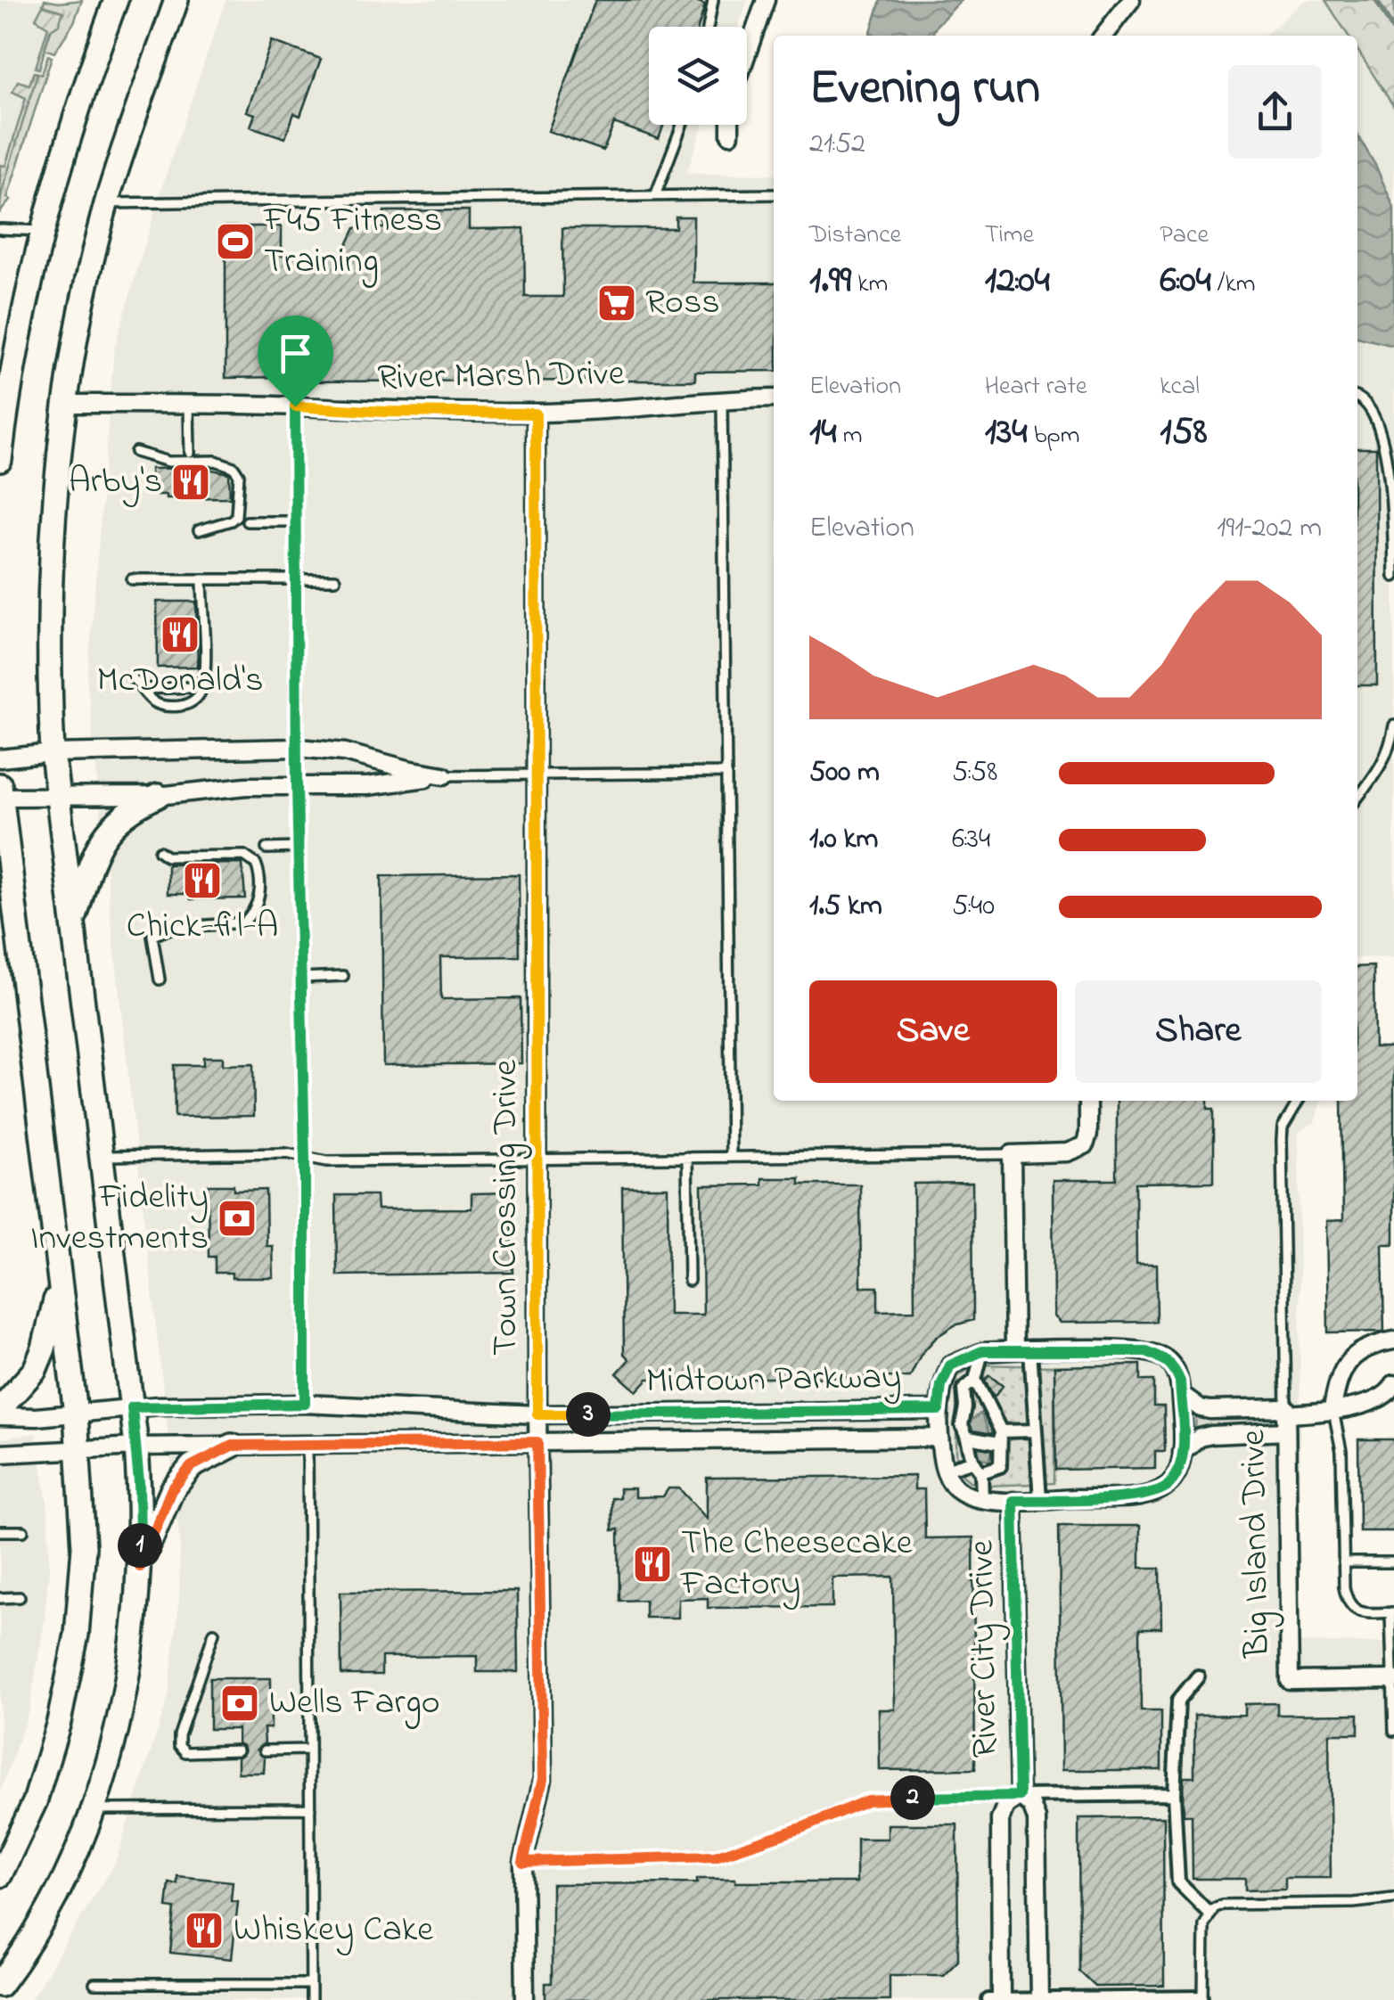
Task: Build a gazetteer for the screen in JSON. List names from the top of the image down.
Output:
{
  "streets": {
    "street": [
      "River Marsh Drive",
      "Town Crossing Drive",
      "Midtown Parkway",
      "Big Island Drive",
      "River City Drive"
    ]
  },
  "crossings": [
    ["River Marsh Drive", "Town Crossing Drive"],
    ["Town Crossing Drive", "Midtown Parkway"]
  ],
  "places": {
    "sports": ["F45 Fitness Training"],
    "supermarket": ["Ross"],
    "restaurant": [
      "Arby's",
      "McDonald's",
      "Chick-fil-A",
      "The Cheesecake Factory",
      "Whiskey Cake"
    ],
    "bank": ["Fidelity Investments", "Wells Fargo"]
  },
  "page": {
    "heading": ["Evening run", "21:52"],
    "stats": [
      ["Distance", "1.99 km"],
      ["Time", "12:04"],
      ["Pace", "6:04 /km"],
      ["Elevation", "14 m"],
      ["Heart rate", "134 bpm"],
      ["kcal", "158"]
    ],
    "chart": ["Elevation", "191–202 m"],
    "list": [
      {
        "name": "500 m",
        "note": "5:58"
      },
      {
        "name": "1.0 km",
        "note": "6:34"
      },
      {
        "name": "1.5 km",
        "note": "5:40"
      }
    ],
    "buttons": ["Save", "Share"],
    "pins": ["3", "1", "2"]
  }
}
